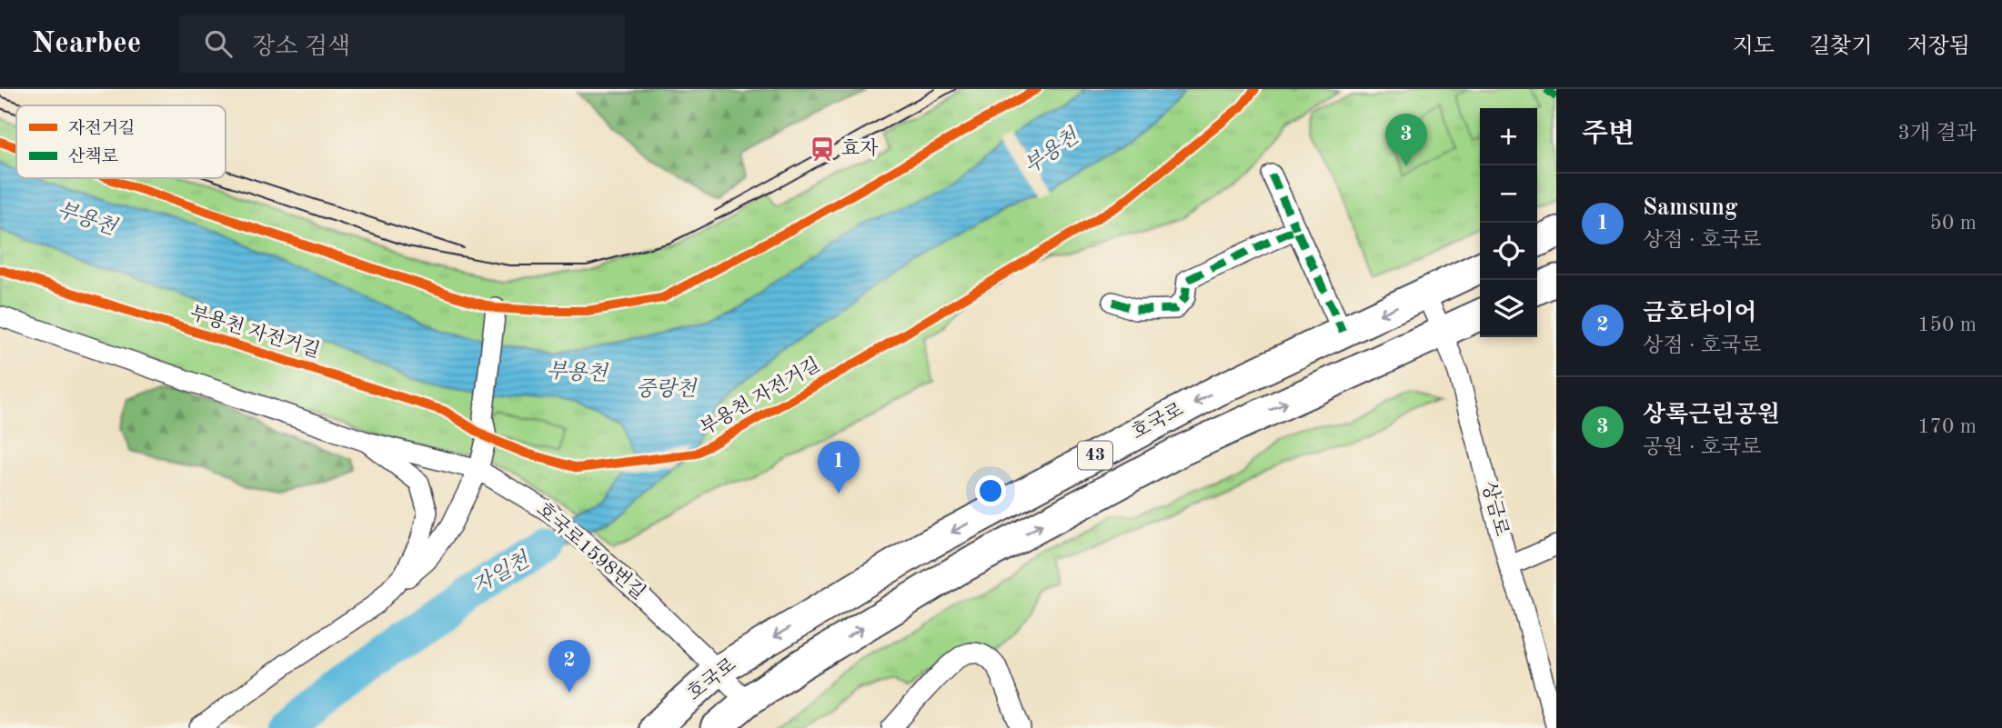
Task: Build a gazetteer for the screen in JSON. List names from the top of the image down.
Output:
{
  "streets": {
    "main road": ["호국로", "43"],
    "street": ["상금로", "호국로1598번길"],
    "cycle path": ["부용천 자전거길"]
  },
  "crossings": [
    ["호국로", "상금로"],
    ["호국로", "호국로1598번길"]
  ],
  "water": ["부용천", "중랑천", "자일천"],
  "places": {
    "station": ["효자"]
  },
  "legend": ["자전거길", "산책로"],
  "page": {
    "header": "Nearbee",
    "search": "장소 검색",
    "nav": ["지도", "길찾기", "저장됨"],
    "heading": ["주변", "3개 결과"],
    "map_buttons": ["+", "−"],
    "pins": ["3", "1", "2"],
    "list": [
      {
        "mark": "1",
        "name": "Samsung",
        "note": "상점 · 호국로",
        "value": "50 m"
      },
      {
        "mark": "2",
        "name": "금호타이어",
        "note": "상점 · 호국로",
        "value": "150 m"
      },
      {
        "mark": "3",
        "name": "상록근린공원",
        "note": "공원 · 호국로",
        "value": "170 m"
      }
    ]
  }
}
